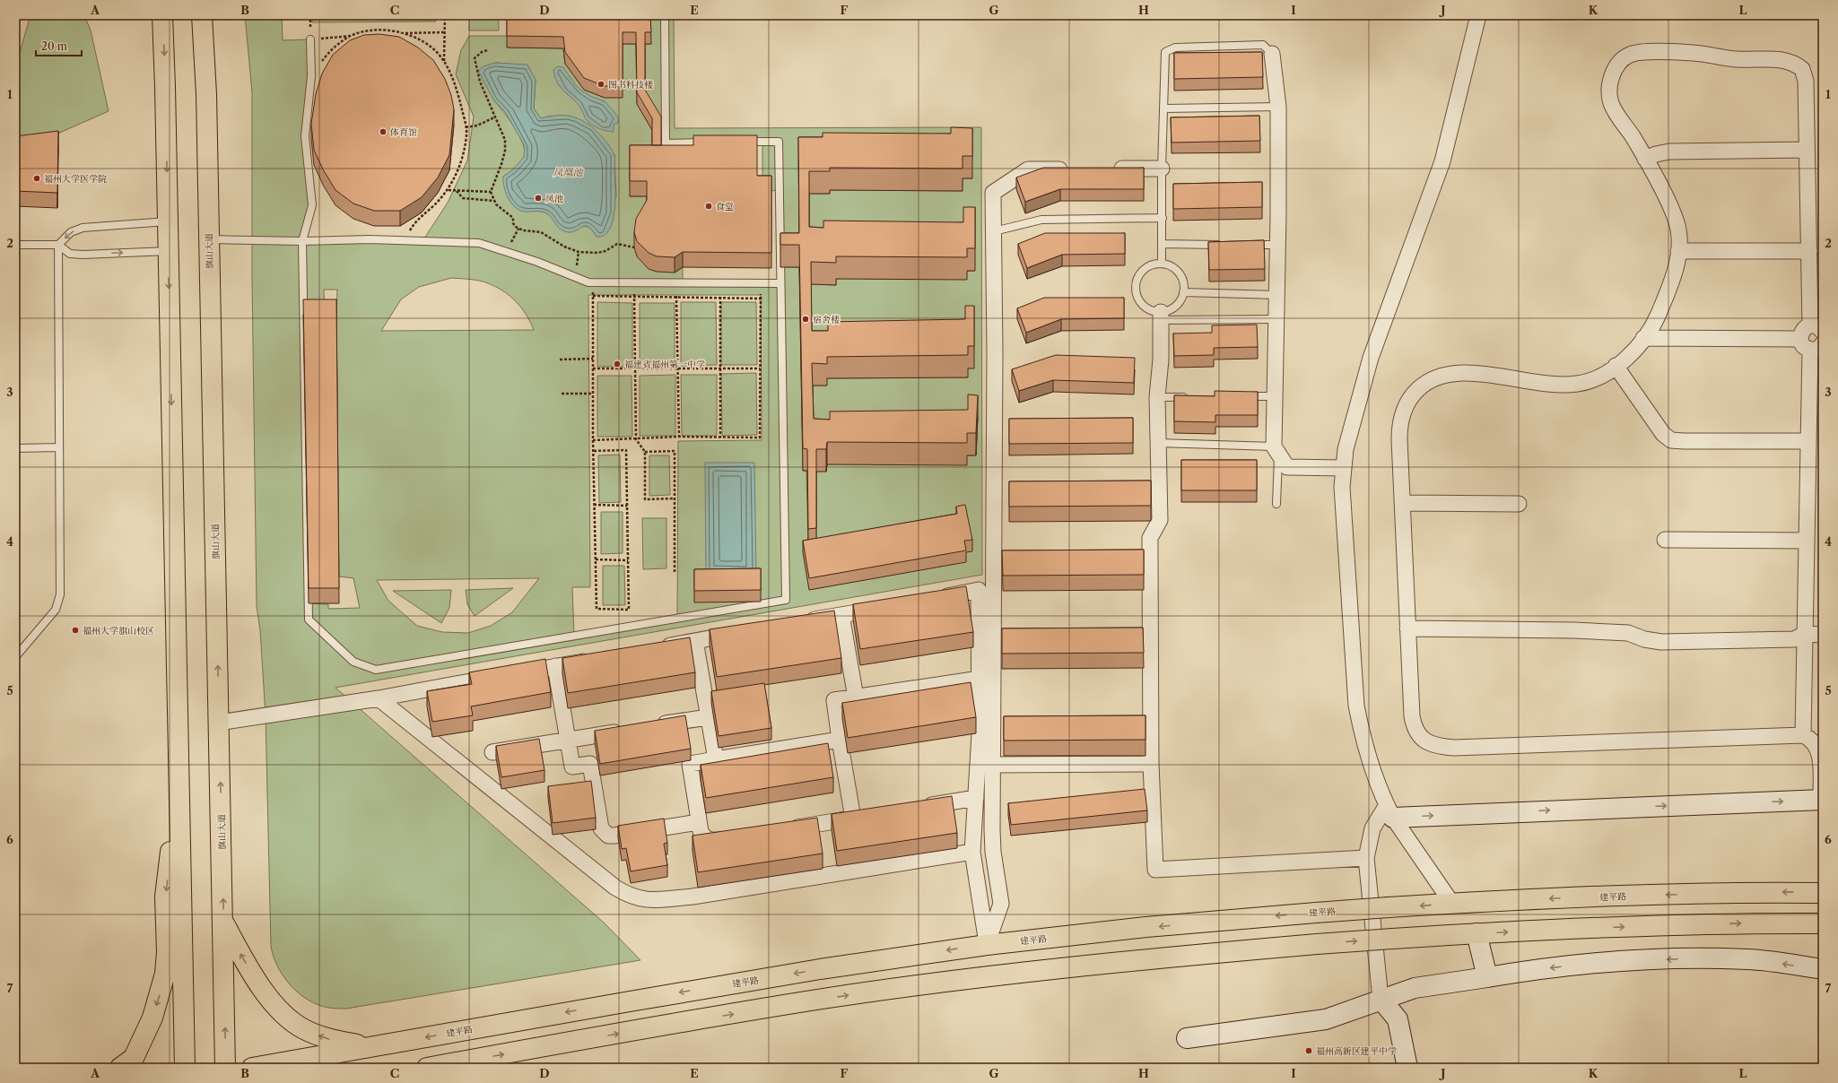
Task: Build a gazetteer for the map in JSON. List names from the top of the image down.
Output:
{
  "streets": {
    "highway": ["旗山大道", "建平路"]
  },
  "water": ["凤凰池"],
  "places": [
    "图书科技楼",
    "体育馆",
    "福州大学医学院",
    "凤池",
    "食堂",
    "宿舍楼",
    "福建省福州第一中学",
    "福州大学旗山校区",
    "福州高新区建平中学"
  ],
  "scale_bar": "20 m",
  "grid": {
    "columns": [
      "A",
      "B",
      "C",
      "D",
      "E",
      "F",
      "G",
      "H",
      "I",
      "J",
      "K",
      "L"
    ],
    "rows": [
      "1",
      "2",
      "3",
      "4",
      "5",
      "6",
      "7"
    ]
  }
}
